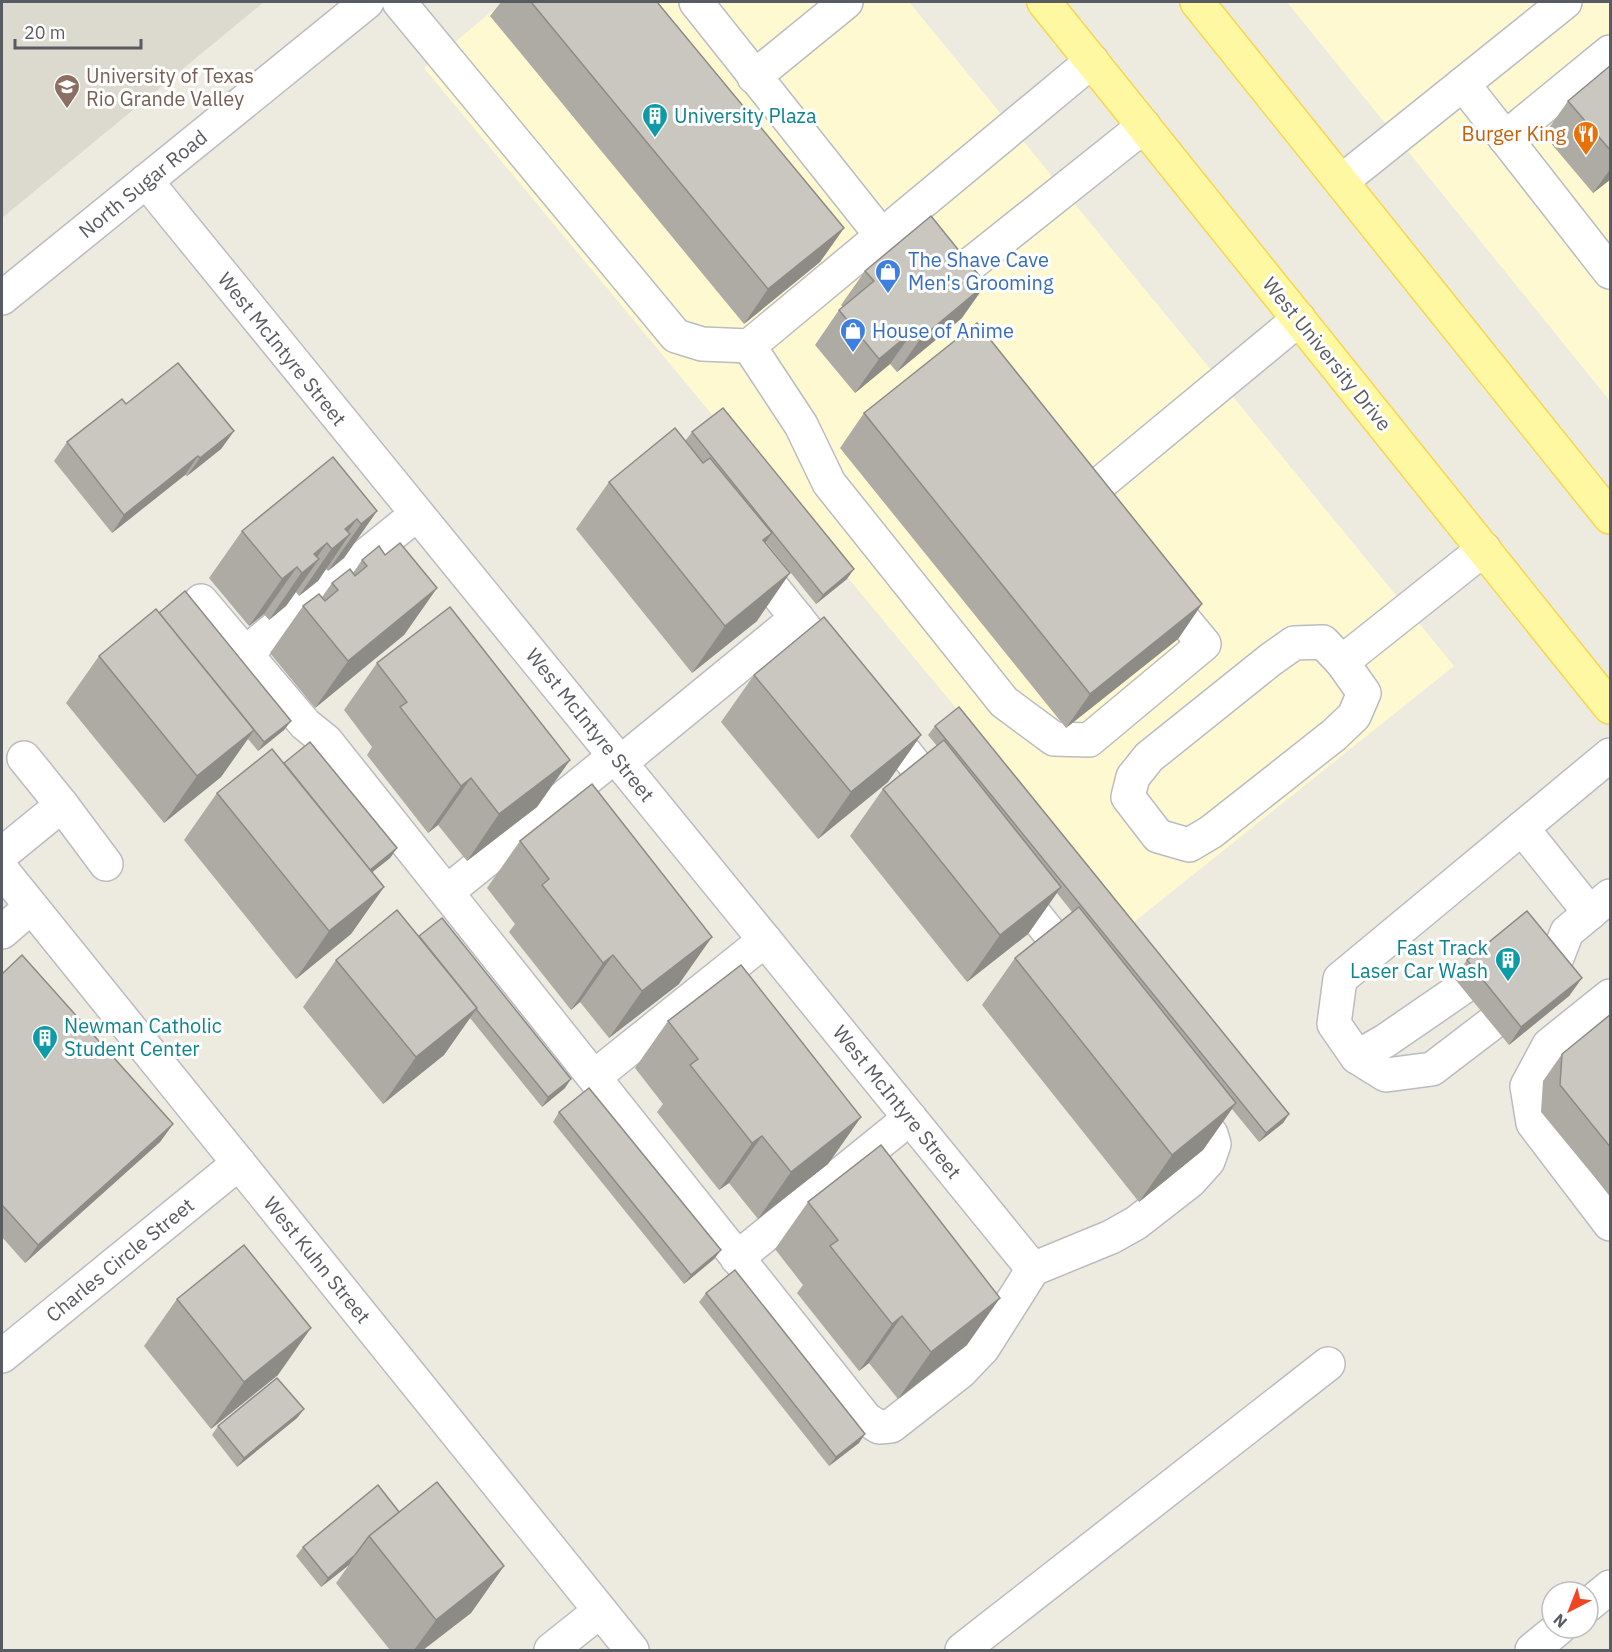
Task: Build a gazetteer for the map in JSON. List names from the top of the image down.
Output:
{
  "streets": {
    "main road": ["West University Drive"],
    "street": [
      "North Sugar Road",
      "West McIntyre Street",
      "Charles Circle Street",
      "West Kuhn Street"
    ]
  },
  "crossings": [
    ["North Sugar Road", "West McIntyre Street"],
    ["Charles Circle Street", "West Kuhn Street"]
  ],
  "places": {
    "school or university": ["University of Texas Rio Grande Valley"],
    "building": ["University Plaza", "Fast Track Laser Car Wash", "Newman Catholic Student Center"],
    "restaurant": ["Burger King"],
    "shop": ["The Shave Cave Men's Grooming", "House of Anime"]
  },
  "scale_bar": "20 m",
  "north": "bottom left"
}
